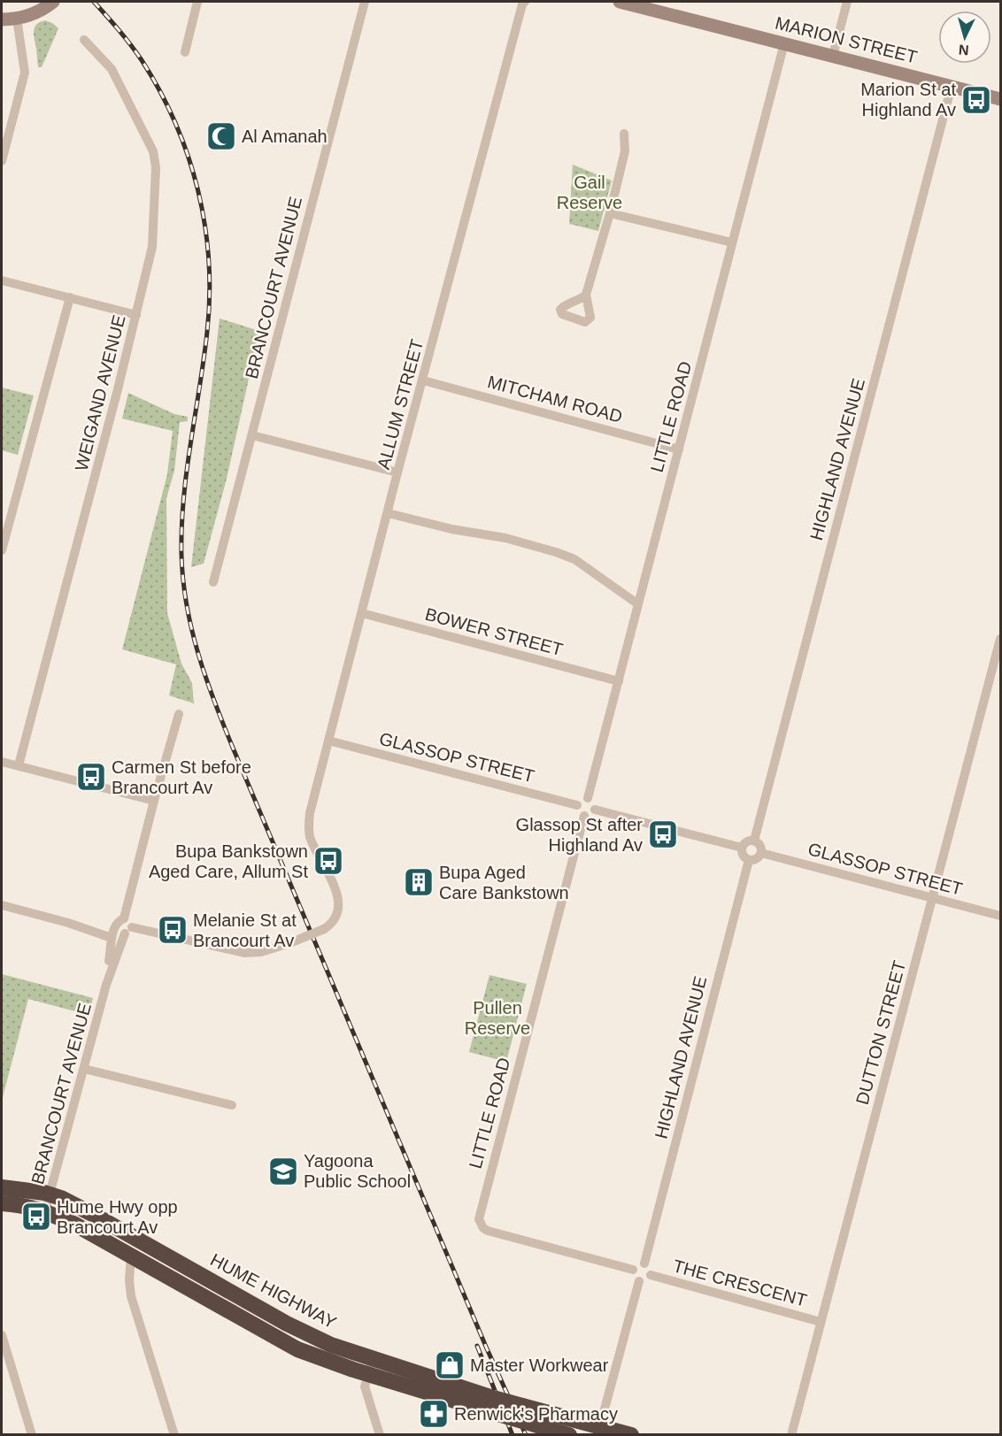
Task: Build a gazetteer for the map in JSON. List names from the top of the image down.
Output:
{
  "streets": {
    "highway": ["HUME HIGHWAY"],
    "main road": ["MARION STREET"],
    "street": [
      "BRANCOURT AVENUE",
      "WEIGAND AVENUE",
      "MITCHAM ROAD",
      "ALLUM STREET",
      "LITTLE ROAD",
      "HIGHLAND AVENUE",
      "BOWER STREET",
      "GLASSOP STREET",
      "DUTTON STREET",
      "THE CRESCENT"
    ]
  },
  "crossings": [
    ["MARION STREET", "LITTLE ROAD"],
    ["MARION STREET", "HIGHLAND AVENUE"],
    ["BRANCOURT AVENUE", "ALLUM STREET"],
    ["BRANCOURT AVENUE", "HUME HIGHWAY"],
    ["MITCHAM ROAD", "ALLUM STREET"],
    ["MITCHAM ROAD", "LITTLE ROAD"],
    ["ALLUM STREET", "BOWER STREET"],
    ["ALLUM STREET", "GLASSOP STREET"],
    ["LITTLE ROAD", "HIGHLAND AVENUE"],
    ["LITTLE ROAD", "BOWER STREET"],
    ["LITTLE ROAD", "GLASSOP STREET"],
    ["LITTLE ROAD", "THE CRESCENT"],
    ["HIGHLAND AVENUE", "GLASSOP STREET"],
    ["HIGHLAND AVENUE", "THE CRESCENT"],
    ["GLASSOP STREET", "DUTTON STREET"],
    ["DUTTON STREET", "THE CRESCENT"]
  ],
  "parks": ["Gail Reserve", "Pullen Reserve"],
  "places": {
    "bus stop": [
      "Marion St at Highland Av",
      "Carmen St before Brancourt Av",
      "Glassop St after Highland Av",
      "Bupa Bankstown Aged Care, Allum St",
      "Melanie St at Brancourt Av",
      "Hume Hwy opp Brancourt Av"
    ],
    "mosque": ["Al Amanah"],
    "building": ["Bupa Aged Care Bankstown"],
    "school or university": ["Yagoona Public School"],
    "shop": ["Master Workwear"],
    "pharmacy": ["Renwick's Pharmacy"]
  },
  "north": "bottom"
}
